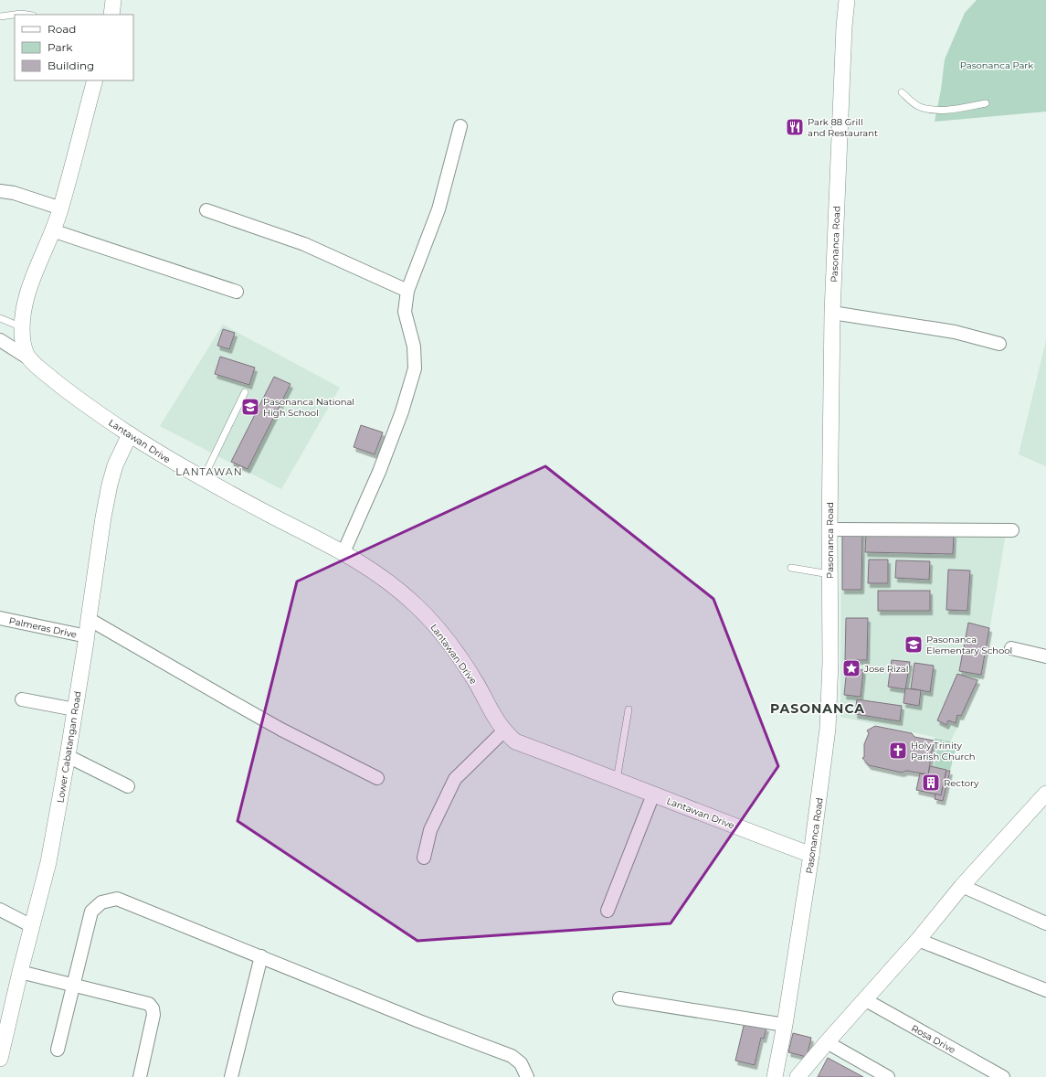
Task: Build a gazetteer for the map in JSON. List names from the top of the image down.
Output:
{
  "streets": {
    "street": [
      "Pasonanca Road",
      "Lantawan Drive",
      "Palmeras Drive",
      "Lower Cabatangan Road",
      "Rosa Drive"
    ]
  },
  "crossings": [
    ["Pasonanca Road", "Lantawan Drive"],
    ["Lantawan Drive", "Lower Cabatangan Road"],
    ["Palmeras Drive", "Lower Cabatangan Road"]
  ],
  "districts": ["LANTAWAN", "PASONANCA"],
  "parks": ["Pasonanca Park"],
  "places": {
    "restaurant": ["Park 88 Grill and Restaurant"],
    "school or university": ["Pasonanca National High School", "Pasonanca Elementary School"],
    "place": ["Jose Rizal"],
    "church": ["Holy Trinity Parish Church"],
    "building": ["Rectory"]
  },
  "legend": ["Road", "Park", "Building"]
}
